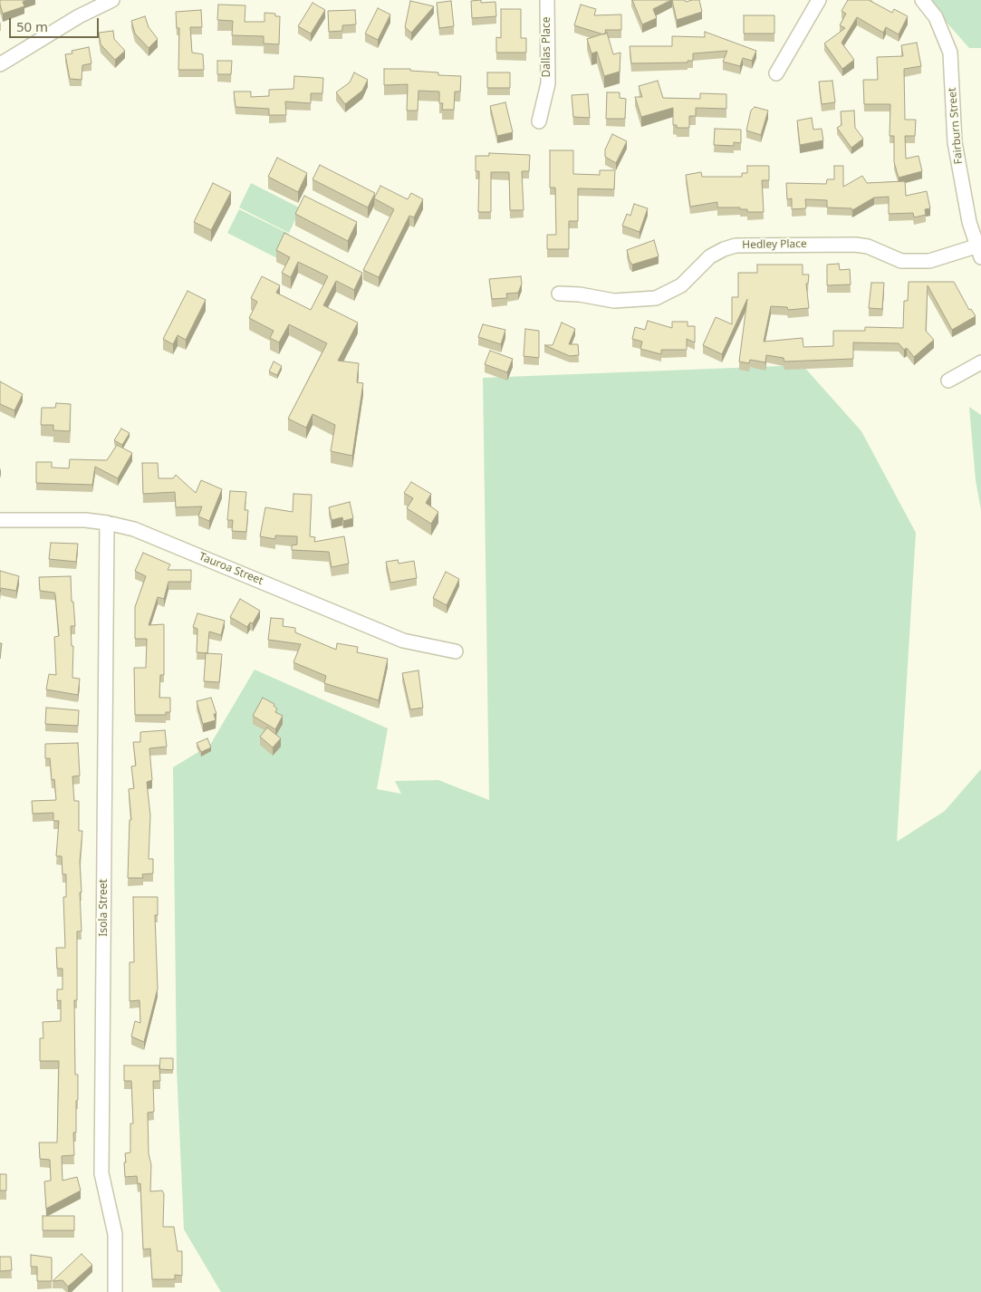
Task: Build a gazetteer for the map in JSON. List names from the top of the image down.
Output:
{
  "streets": {
    "street": [
      "Dallas Place",
      "Fairburn Street",
      "Hedley Place",
      "Tauroa Street",
      "Isola Street"
    ]
  },
  "crossings": [
    ["Fairburn Street", "Hedley Place"],
    ["Tauroa Street", "Isola Street"]
  ],
  "scale_bar": "50 m"
}
